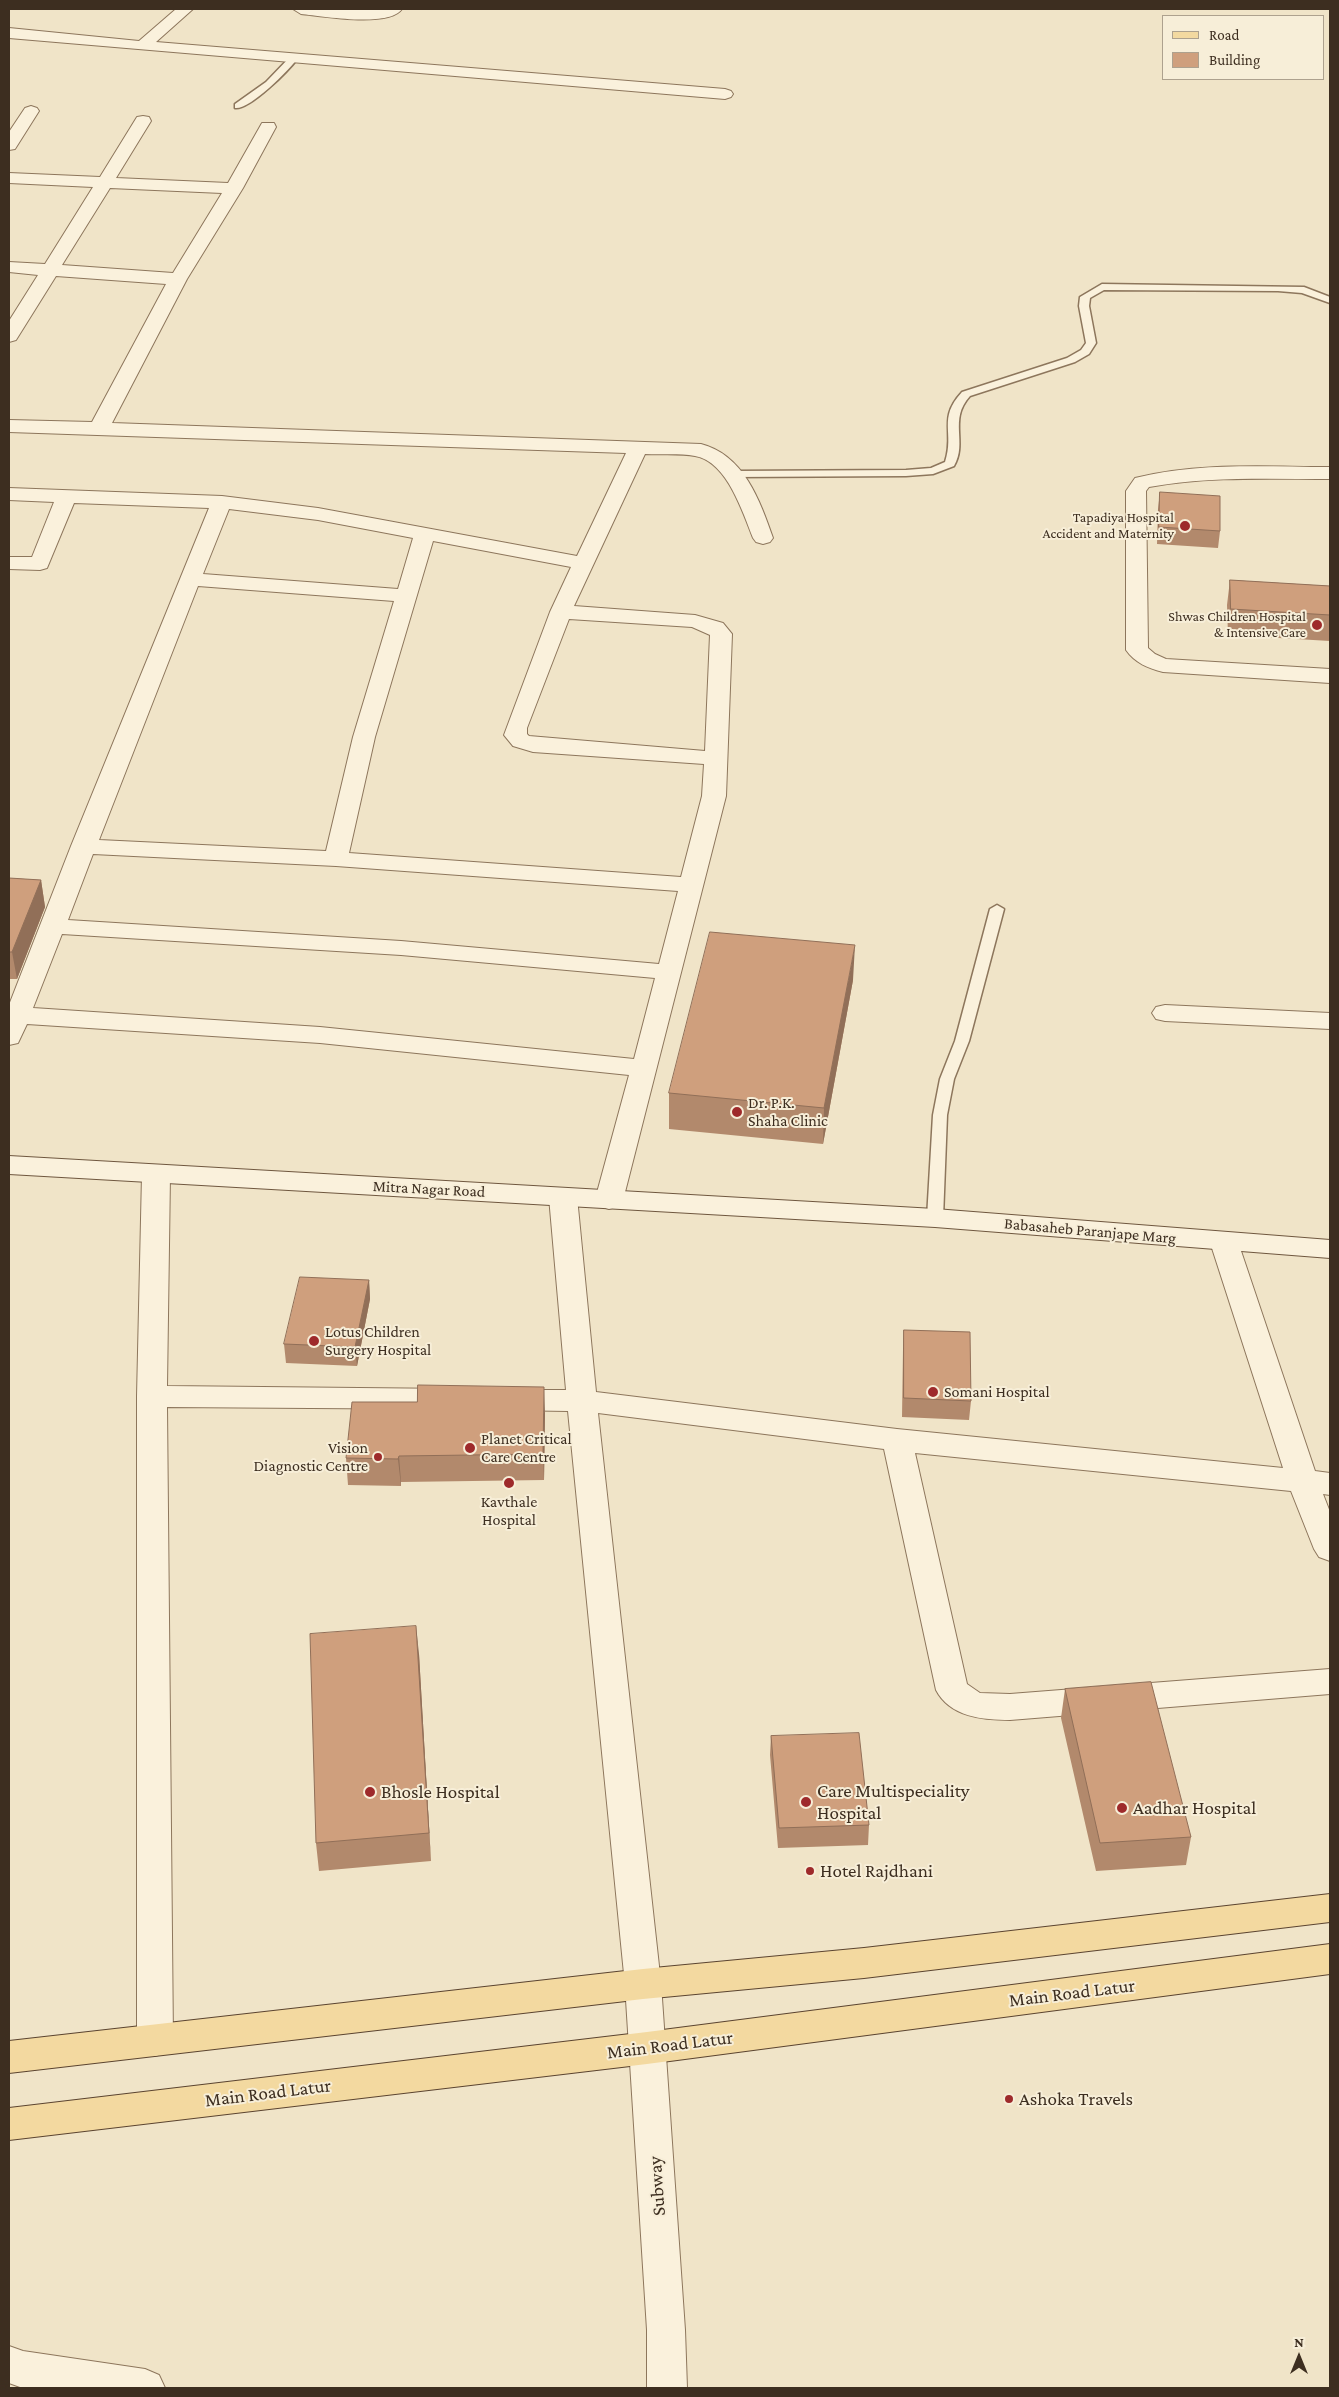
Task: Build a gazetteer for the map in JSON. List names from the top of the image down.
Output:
{
  "streets": {
    "main road": ["Main Road Latur"],
    "street": ["Mitra Nagar Road", "Babasaheb Paranjape Marg", "Subway"]
  },
  "crossings": [
    ["Mitra Nagar Road", "Babasaheb Paranjape Marg"],
    ["Mitra Nagar Road", "Subway"],
    ["Main Road Latur", "Subway"]
  ],
  "places": [
    "Tapadiya Hospital Accident and Maternity",
    "Shwas Children Hospital & Intensive Care",
    "Dr. P.K. Shaha Clinic",
    "Lotus Children Surgery Hospital",
    "Somani Hospital",
    "Planet Critical Care Centre",
    "Vision Diagnostic Centre",
    "Kavthale Hospital",
    "Bhosle Hospital",
    "Care Multispeciality Hospital",
    "Aadhar Hospital",
    "Hotel Rajdhani",
    "Ashoka Travels"
  ],
  "legend": ["Road", "Building"],
  "north": "top"
}
